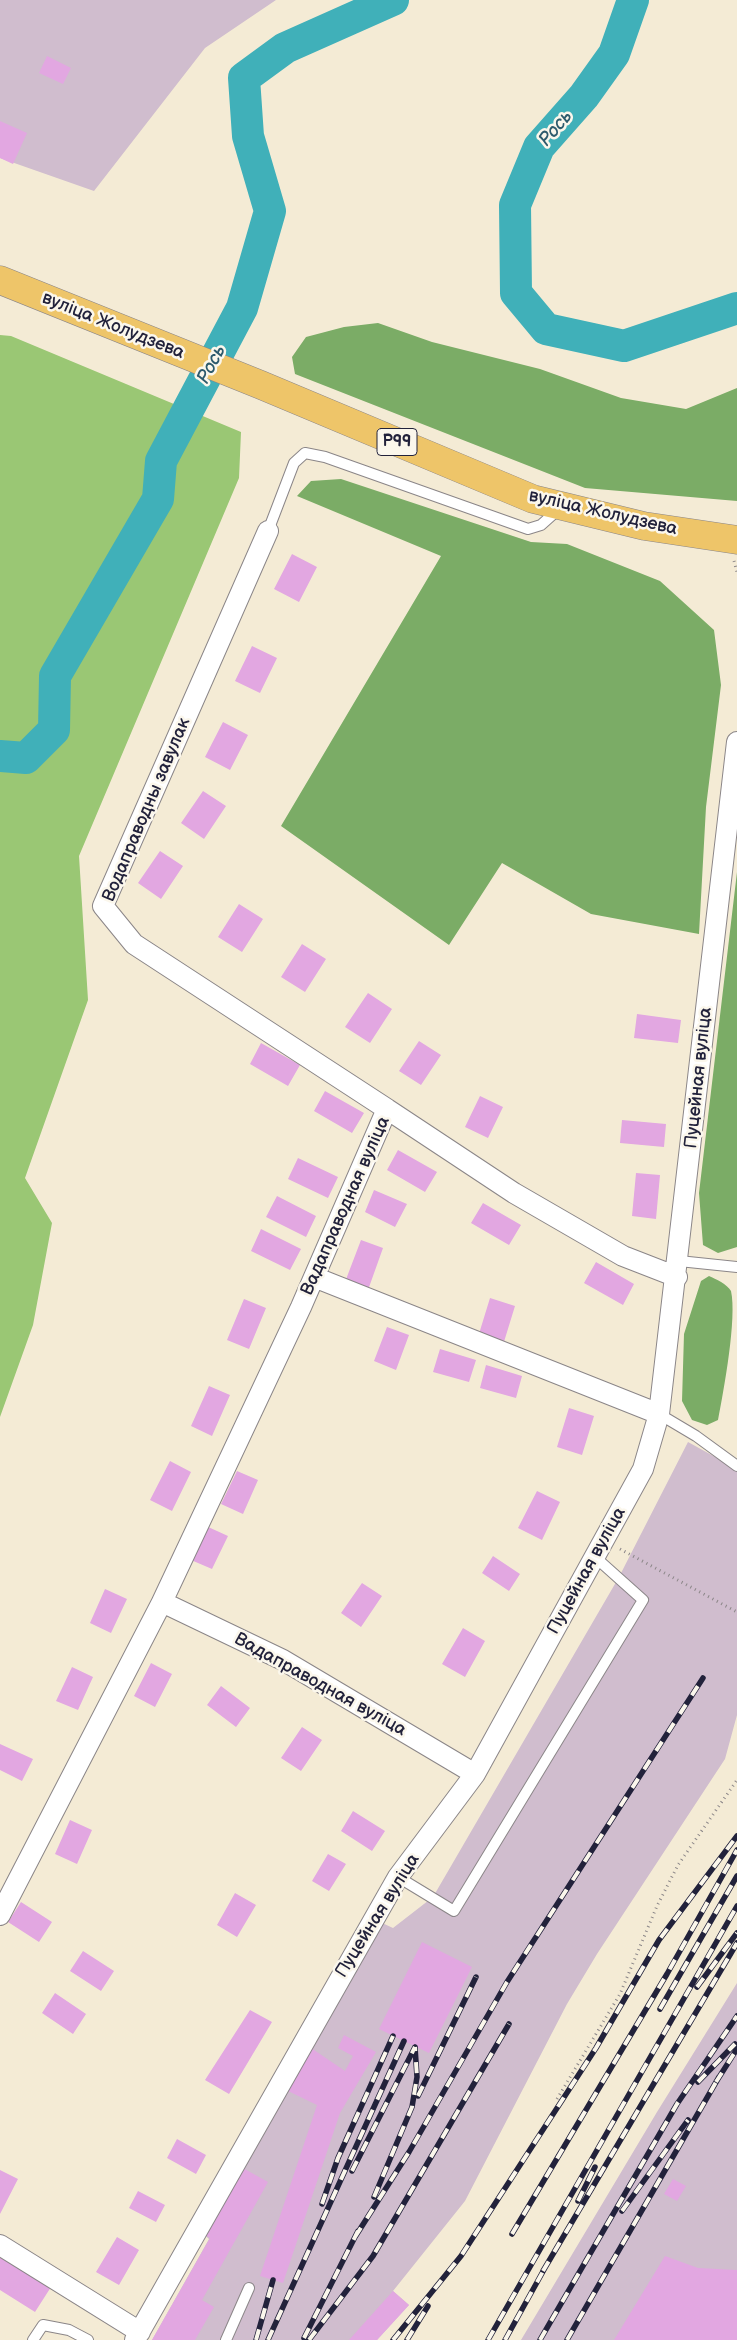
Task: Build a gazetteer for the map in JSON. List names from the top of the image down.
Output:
{
  "streets": {
    "main road": ["вуліца Жолудзева", "Р99"],
    "street": ["Водаправодны завулак", "Пуцейная вуліца", "Вадаправодная вуліца"]
  },
  "crossings": [
    ["Водаправодны завулак", "Вадаправодная вуліца"],
    ["Пуцейная вуліца", "Вадаправодная вуліца"]
  ],
  "water": ["Рось"]
}
